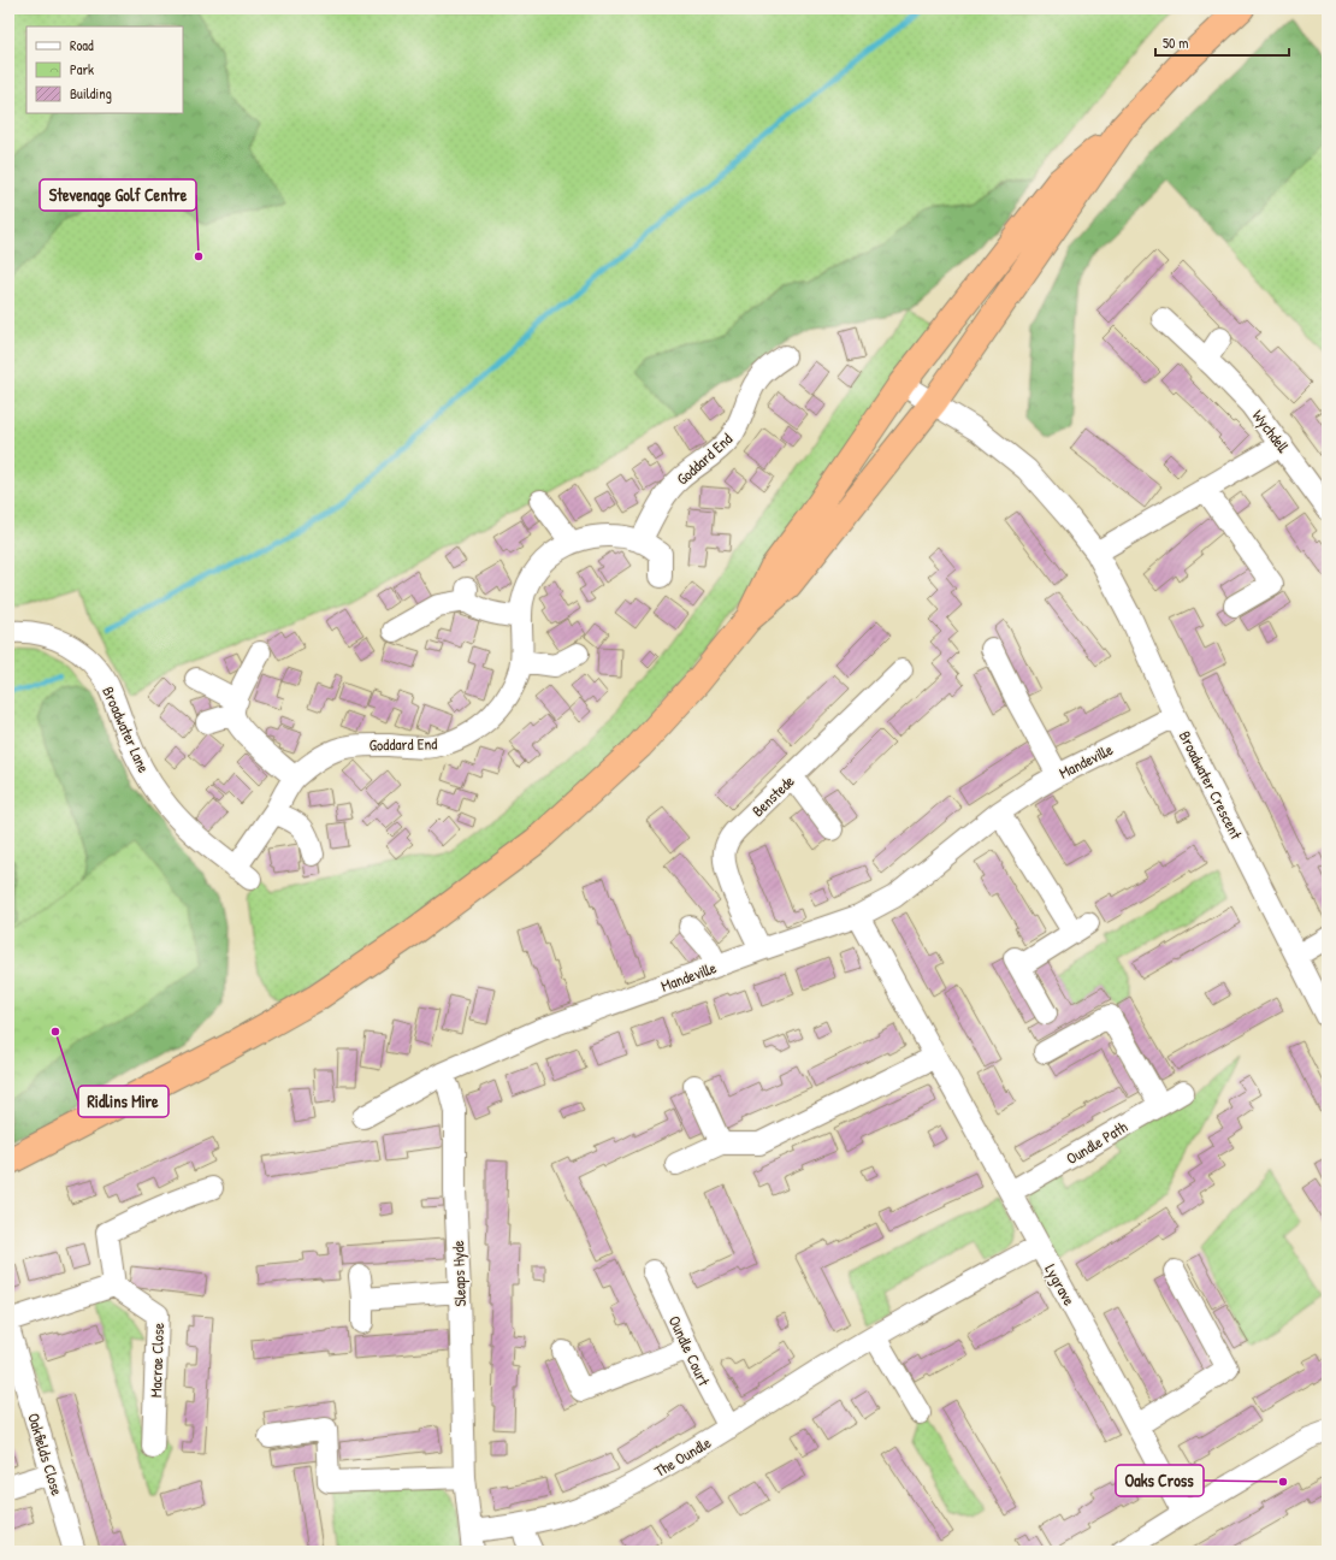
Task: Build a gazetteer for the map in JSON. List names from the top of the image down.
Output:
{
  "streets": {
    "street": [
      "Wychdell",
      "Goddard End",
      "Broadwater Lane",
      "Mandeville",
      "Broadwater Crescent",
      "Benstede",
      "Oundle Path",
      "Sleaps Hyde",
      "Lygrave",
      "Oundle Court",
      "Macrae Close",
      "Oakfields Close",
      "The Oundle"
    ]
  },
  "crossings": [
    ["Goddard End", "Broadwater Lane"],
    ["Mandeville", "Broadwater Crescent"],
    ["Mandeville", "Benstede"],
    ["Mandeville", "Sleaps Hyde"],
    ["Mandeville", "Lygrave"],
    ["Oundle Path", "Lygrave"],
    ["Sleaps Hyde", "The Oundle"],
    ["Lygrave", "The Oundle"],
    ["Oundle Court", "The Oundle"]
  ],
  "places": ["Stevenage Golf Centre", "Ridlins Mire", "Oaks Cross"],
  "legend": ["Road", "Park", "Building"],
  "scale_bar": "50 m"
}
